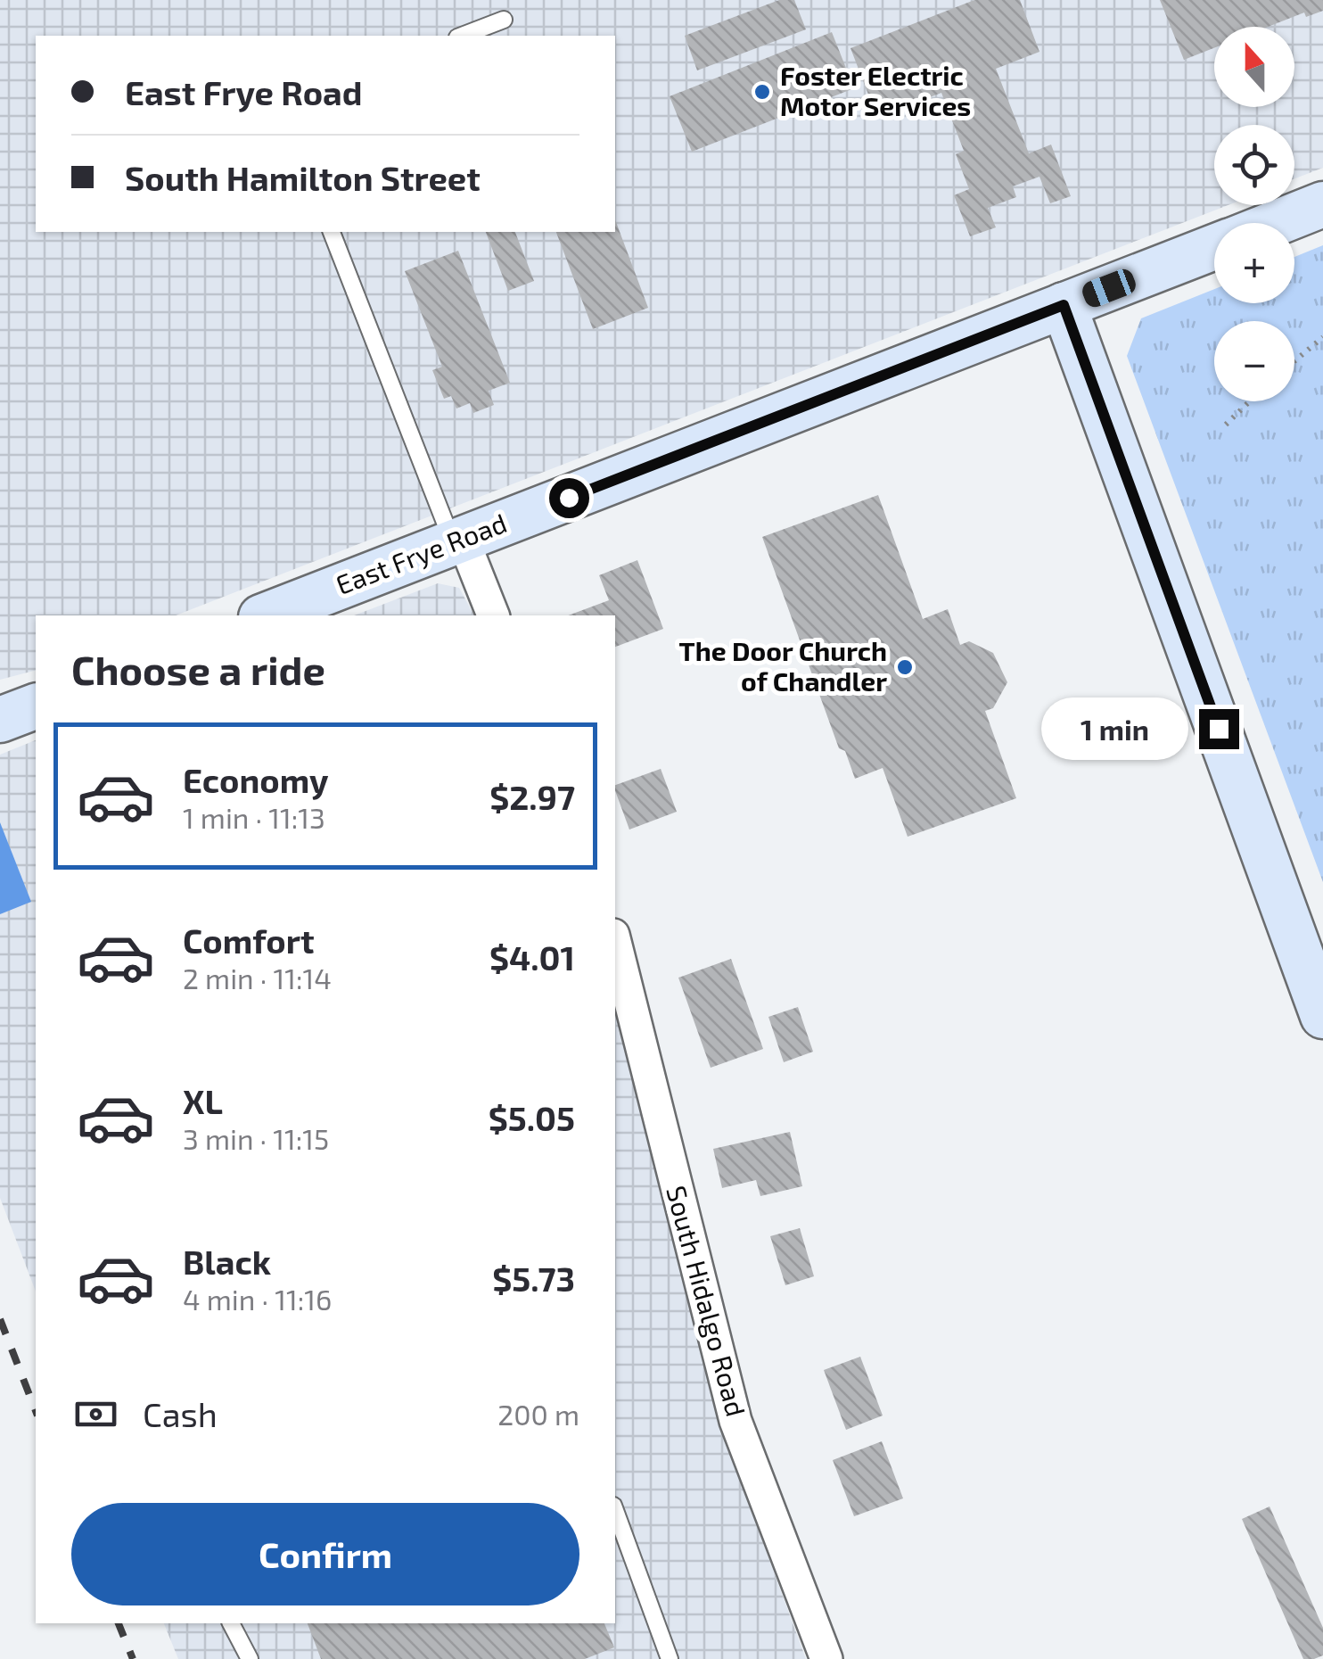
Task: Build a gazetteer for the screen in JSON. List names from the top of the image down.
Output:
{
  "streets": {
    "street": ["East Frye Road", "South Hidalgo Road"]
  },
  "places": ["Foster Electric Motor Services", "The Door Church of Chandler"],
  "north": "top",
  "page": {
    "map_buttons": ["+", "−"],
    "banner": ["East Frye Road", "South Hamilton Street"],
    "heading": "Choose a ride",
    "bubble": "1 min",
    "list": [
      {
        "name": "Economy",
        "note": "1 min · 11:13",
        "value": "$2.97"
      },
      {
        "name": "Comfort",
        "note": "2 min · 11:14",
        "value": "$4.01"
      },
      {
        "name": "XL",
        "note": "3 min · 11:15",
        "value": "$5.05"
      },
      {
        "name": "Black",
        "note": "4 min · 11:16",
        "value": "$5.73"
      }
    ],
    "pay": ["Cash", "200 m"],
    "buttons": "Confirm"
  }
}
